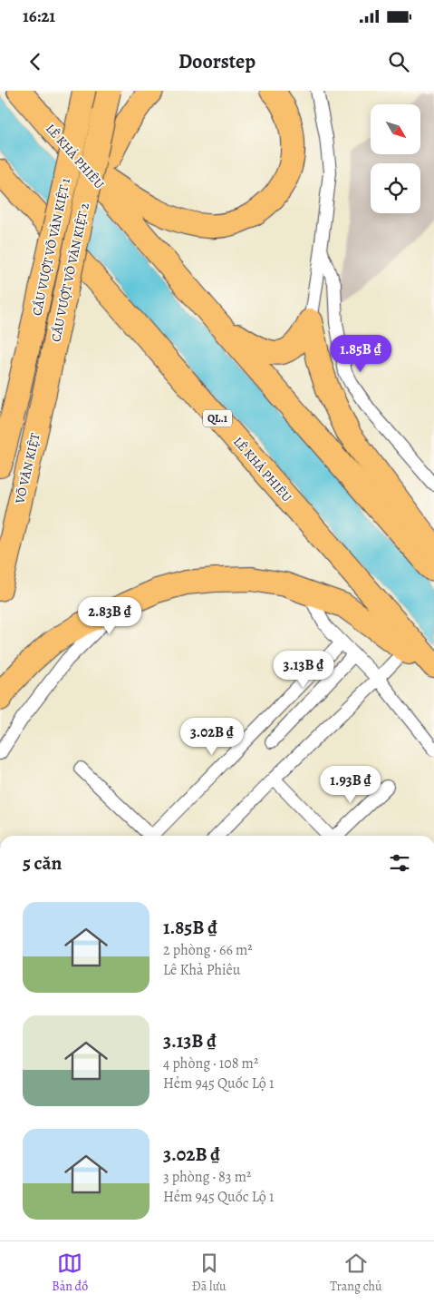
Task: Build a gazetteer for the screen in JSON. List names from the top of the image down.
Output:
{
  "streets": {
    "highway": [
      "LÊ KHẢ PHIÊU",
      "CẦU VƯỢT VÕ VĂN KIỆT 1",
      "CẦU VƯỢT VÕ VĂN KIỆT 2",
      "QL.1",
      "VÕ VĂN KIỆT"
    ]
  },
  "crossings": [
    ["CẦU VƯỢT VÕ VĂN KIỆT 2", "VÕ VĂN KIỆT"]
  ],
  "north": "bottom right",
  "page": {
    "status": "16:21",
    "header": "Doorstep",
    "price": [
      "1.85B ₫",
      "2.83B ₫",
      "3.13B ₫",
      "3.02B ₫",
      "1.93B ₫"
    ],
    "heading": "5 căn",
    "list": [
      {
        "name": "1.85B ₫",
        "note": "2 phòng · 66 m² · Lê Khả Phiêu"
      },
      {
        "name": "3.13B ₫",
        "note": "4 phòng · 108 m² · Hẻm 945 Quốc Lộ 1"
      },
      {
        "name": "3.02B ₫",
        "note": "3 phòng · 83 m² · Hẻm 945 Quốc Lộ 1"
      }
    ],
    "tabs": ["Bản đồ", "Đã lưu", "Trang chủ"]
  }
}
